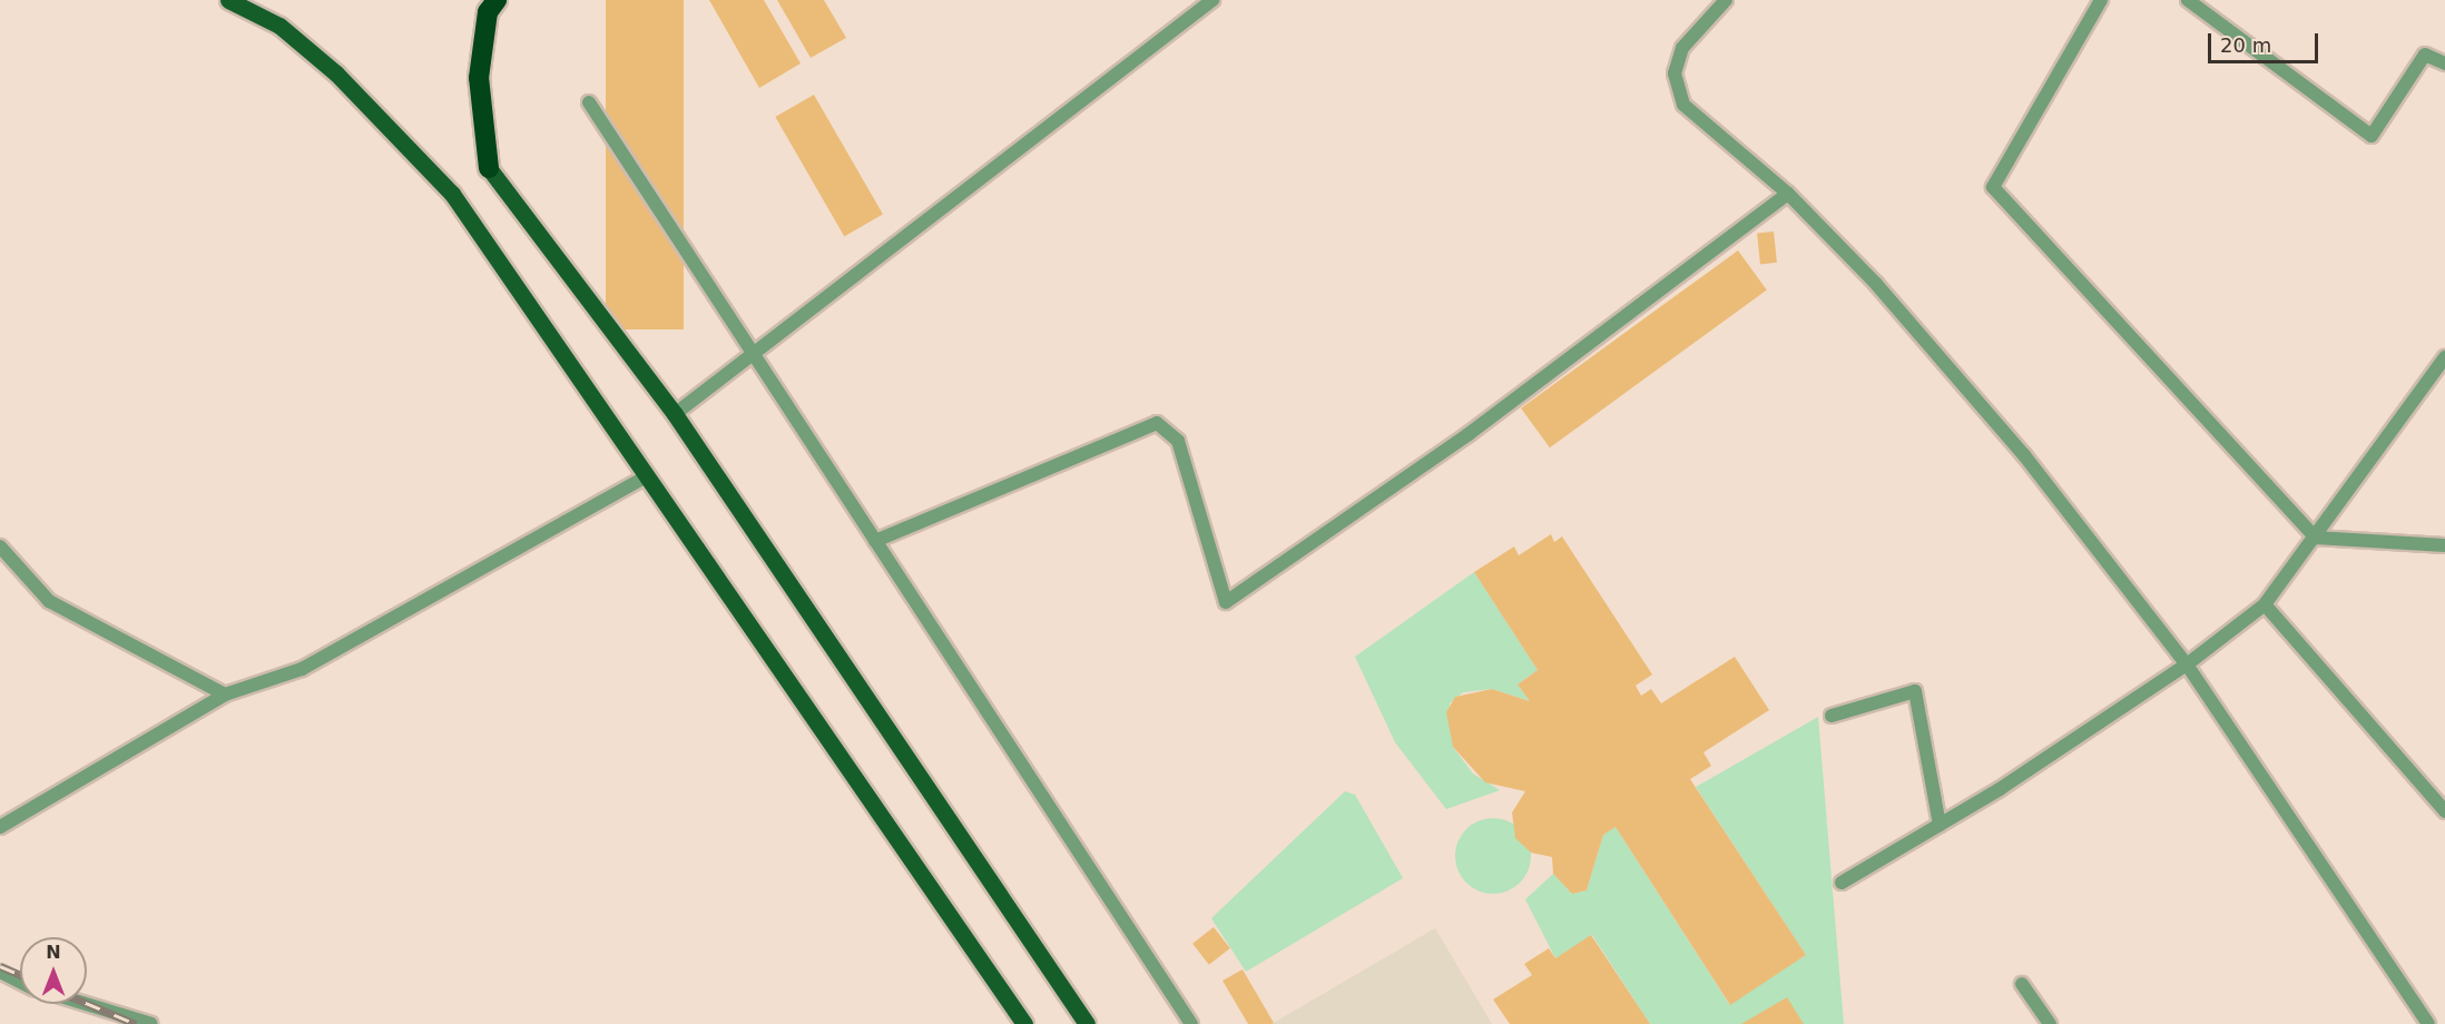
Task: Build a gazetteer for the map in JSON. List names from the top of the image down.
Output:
{
  "scale_bar": "20 m",
  "north": "top"
}
